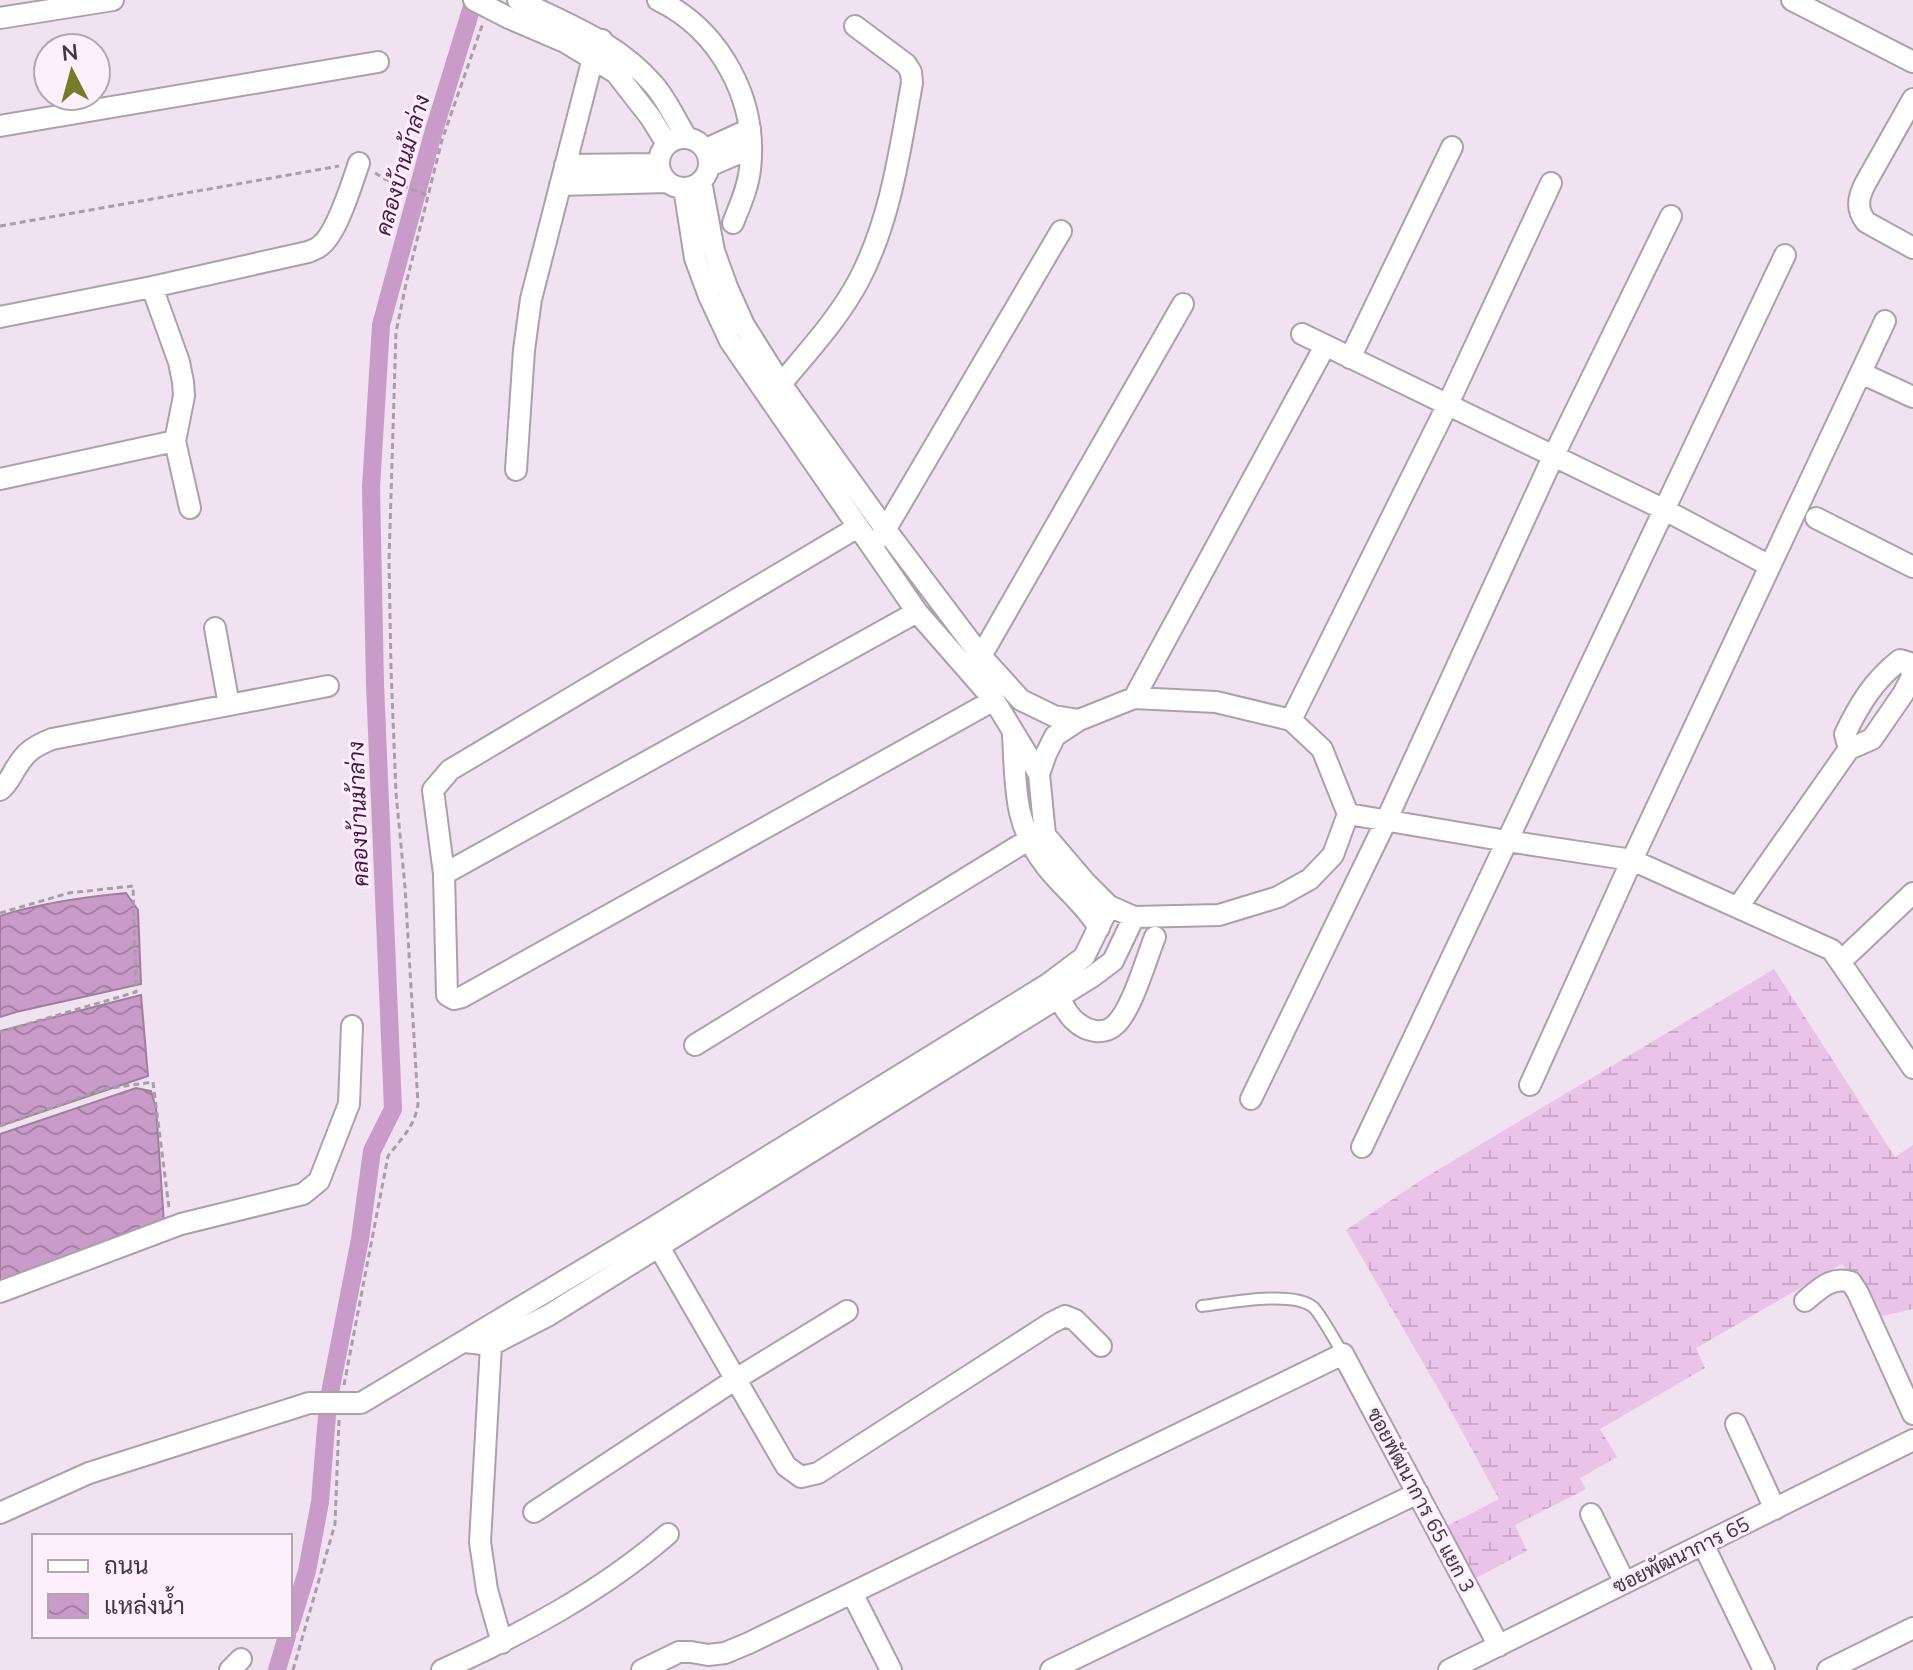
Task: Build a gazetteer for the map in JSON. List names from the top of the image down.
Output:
{
  "streets": {
    "street": ["ซอยพัฒนาการ 65 แยก 3", "ซอยพัฒนาการ 65"]
  },
  "crossings": [
    ["ซอยพัฒนาการ 65 แยก 3", "ซอยพัฒนาการ 65"]
  ],
  "water": ["คลองบ้านม้าล่าง"],
  "legend": ["ถนน", "แหล่งน้ำ"],
  "north": "top"
}
